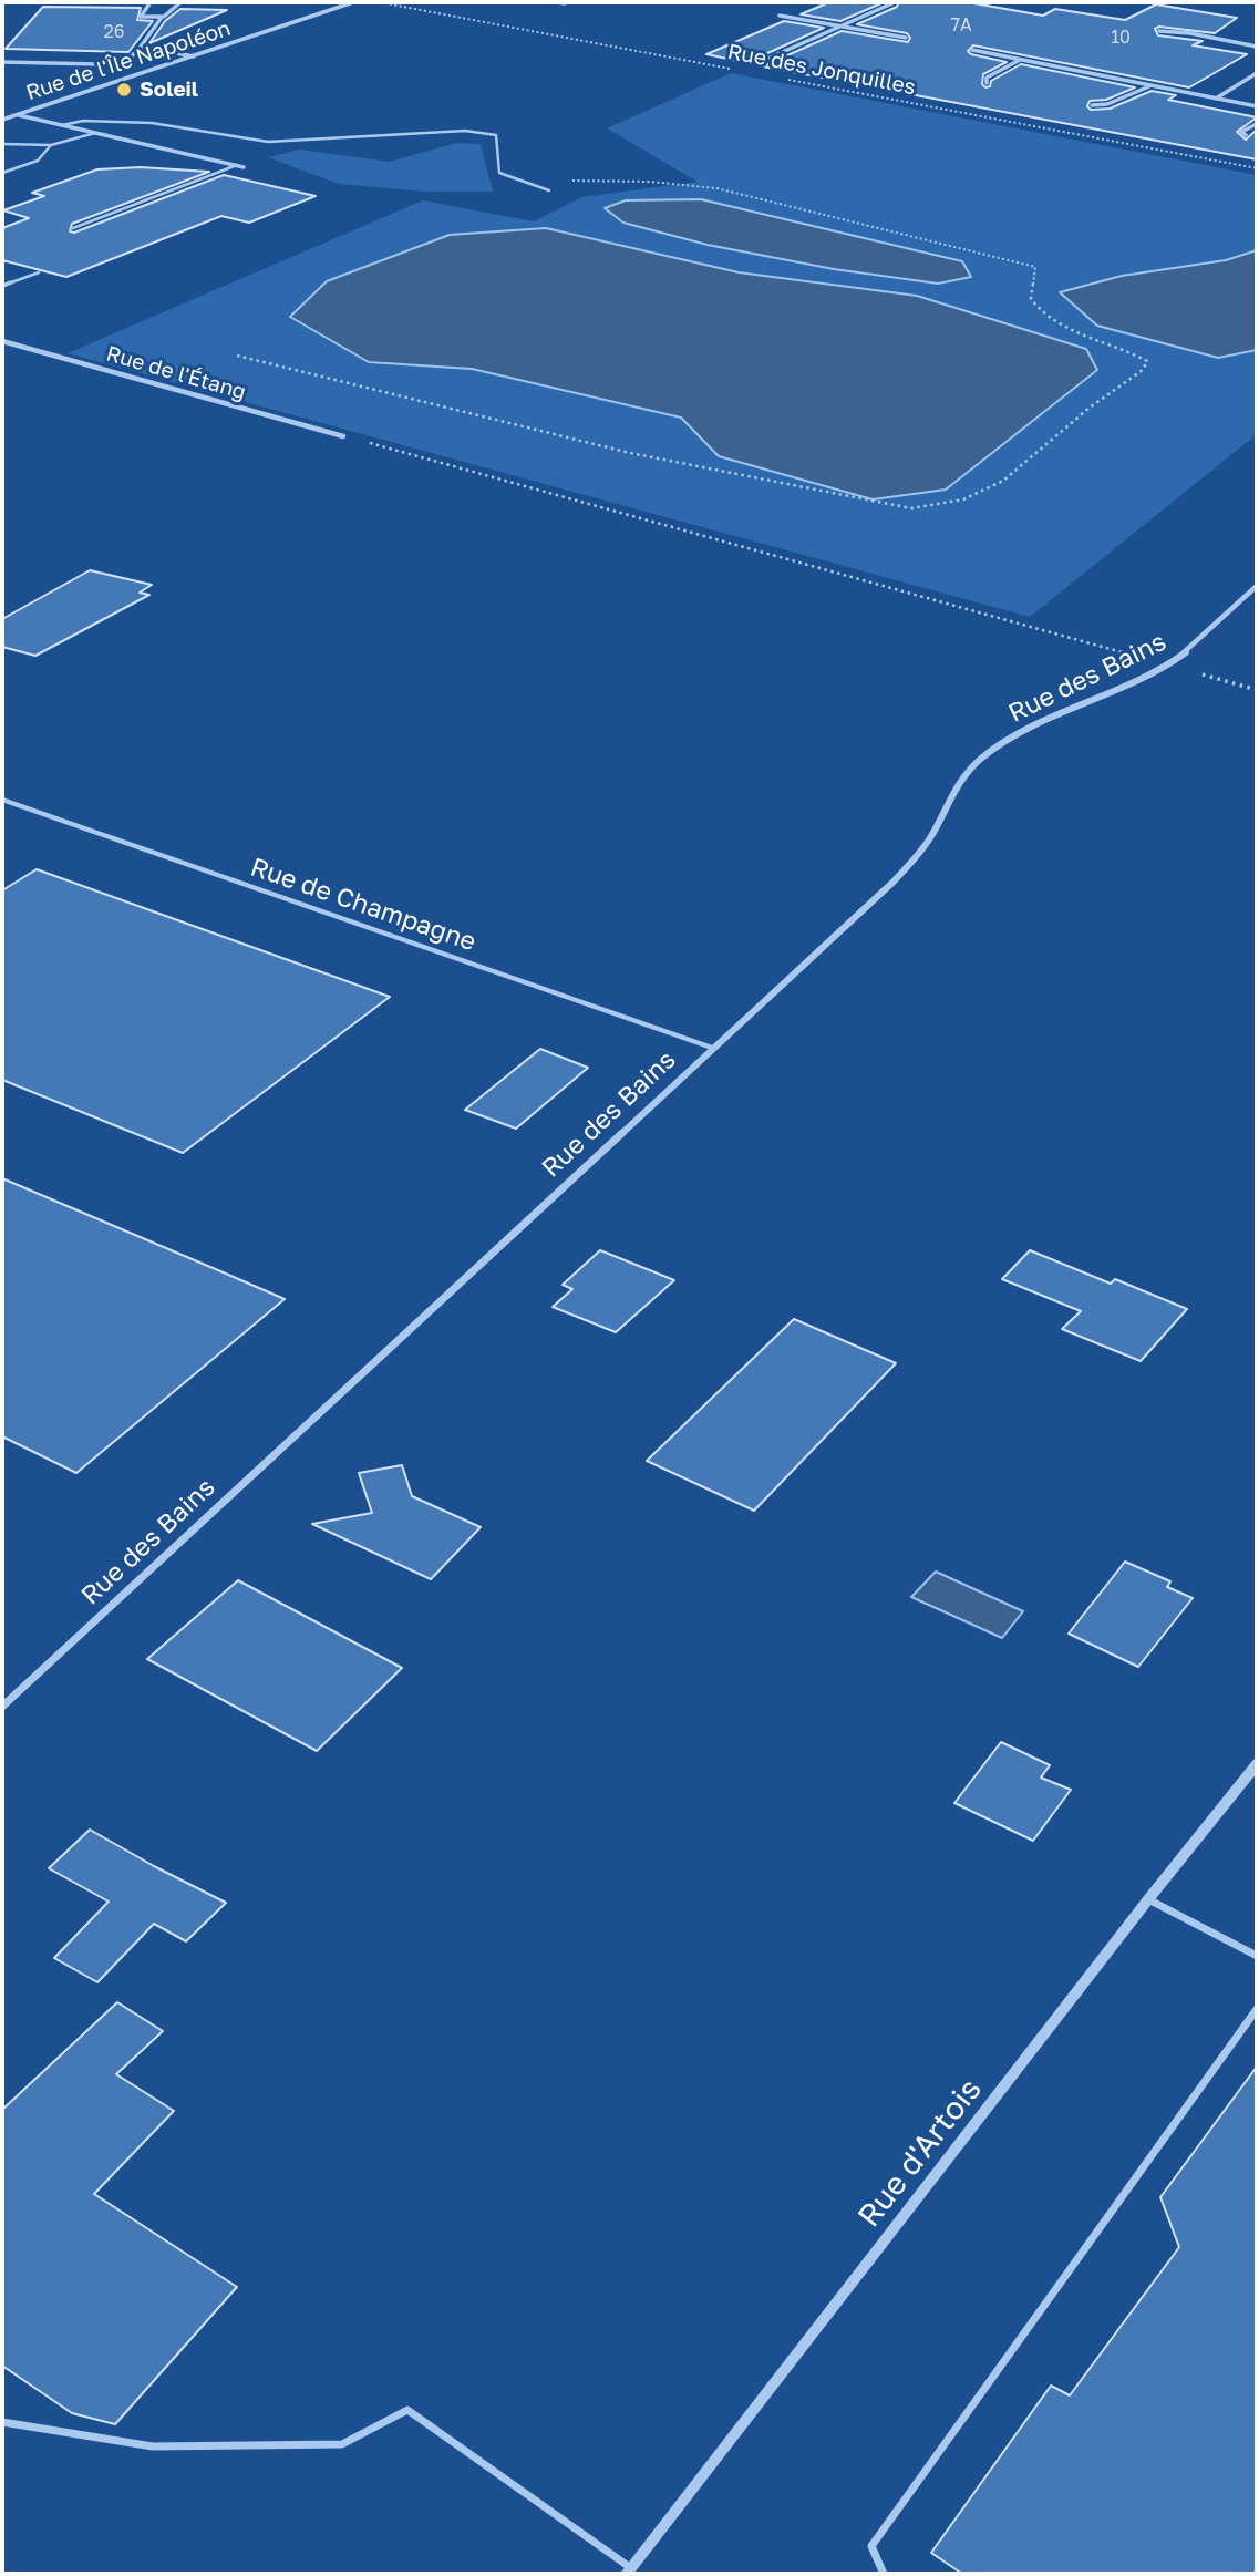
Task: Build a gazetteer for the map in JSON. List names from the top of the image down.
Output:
{
  "streets": {
    "street": [
      "Rue de l'Île Napoléon",
      "Rue de l'Étang",
      "Rue des Bains",
      "Rue d'Artois"
    ],
    "lane": ["Rue de Champagne"],
    "path": ["Rue des Jonquilles"]
  },
  "crossings": [
    ["Rue des Bains", "Rue de Champagne"]
  ],
  "places": ["Soleil"],
  "house_numbers": ["7A", "26", "10"]
}
